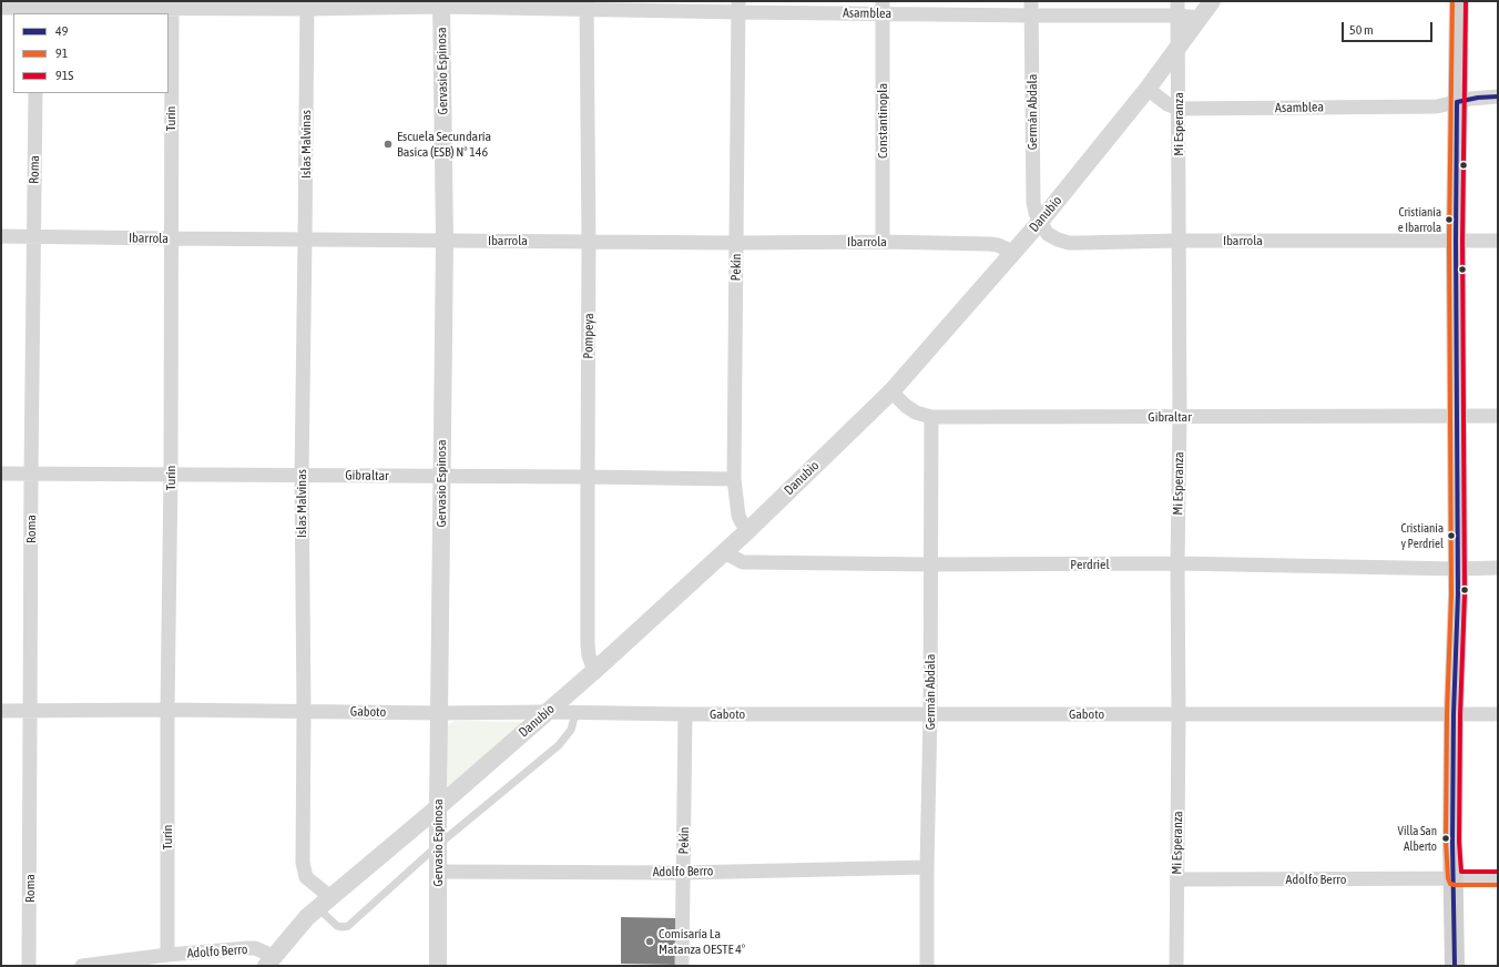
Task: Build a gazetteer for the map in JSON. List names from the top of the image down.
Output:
{
  "streets": {
    "street": [
      "Asamblea",
      "Gervasio Espinosa",
      "Germán Abdala",
      "Turín",
      "Constantinopla",
      "Mi Esperanza",
      "Islas Malvinas",
      "Roma",
      "Danubio",
      "Ibarrola",
      "Pekín",
      "Pompeya",
      "Gibraltar",
      "Perdriel",
      "Gaboto",
      "Adolfo Berro"
    ]
  },
  "crossings": [
    ["Asamblea", "Gervasio Espinosa"],
    ["Asamblea", "Germán Abdala"],
    ["Asamblea", "Turín"],
    ["Asamblea", "Constantinopla"],
    ["Asamblea", "Mi Esperanza"],
    ["Asamblea", "Islas Malvinas"],
    ["Asamblea", "Danubio"],
    ["Asamblea", "Pekín"],
    ["Asamblea", "Pompeya"],
    ["Gervasio Espinosa", "Danubio"],
    ["Gervasio Espinosa", "Ibarrola"],
    ["Gervasio Espinosa", "Gibraltar"],
    ["Gervasio Espinosa", "Gaboto"],
    ["Gervasio Espinosa", "Adolfo Berro"],
    ["Germán Abdala", "Danubio"],
    ["Germán Abdala", "Ibarrola"],
    ["Germán Abdala", "Gibraltar"],
    ["Germán Abdala", "Perdriel"],
    ["Germán Abdala", "Gaboto"],
    ["Germán Abdala", "Adolfo Berro"],
    ["Turín", "Ibarrola"],
    ["Turín", "Gibraltar"],
    ["Turín", "Gaboto"],
    ["Turín", "Adolfo Berro"],
    ["Constantinopla", "Ibarrola"],
    ["Mi Esperanza", "Danubio"],
    ["Mi Esperanza", "Ibarrola"],
    ["Mi Esperanza", "Gibraltar"],
    ["Mi Esperanza", "Perdriel"],
    ["Mi Esperanza", "Gaboto"],
    ["Mi Esperanza", "Adolfo Berro"],
    ["Islas Malvinas", "Danubio"],
    ["Islas Malvinas", "Ibarrola"],
    ["Islas Malvinas", "Gibraltar"],
    ["Islas Malvinas", "Gaboto"],
    ["Roma", "Ibarrola"],
    ["Roma", "Gibraltar"],
    ["Roma", "Gaboto"],
    ["Danubio", "Ibarrola"],
    ["Danubio", "Pekín"],
    ["Danubio", "Pompeya"],
    ["Danubio", "Gibraltar"],
    ["Danubio", "Perdriel"],
    ["Danubio", "Gaboto"],
    ["Ibarrola", "Pekín"],
    ["Ibarrola", "Pompeya"],
    ["Pekín", "Gibraltar"],
    ["Pekín", "Gaboto"],
    ["Pekín", "Adolfo Berro"],
    ["Pompeya", "Gibraltar"]
  ],
  "places": [
    "Escuela Secundaría Basica (ESB) N° 146",
    "Cristianía e Ibarrola",
    "Cristianía y Perdriel",
    "Villa San Alberto",
    "Comisaría La Matanza OESTE 4°"
  ],
  "lines": ["transit line 91", "transit line 91S", "transit line 49"],
  "legend": ["49", "91", "91S"],
  "scale_bar": "50 m"
}
